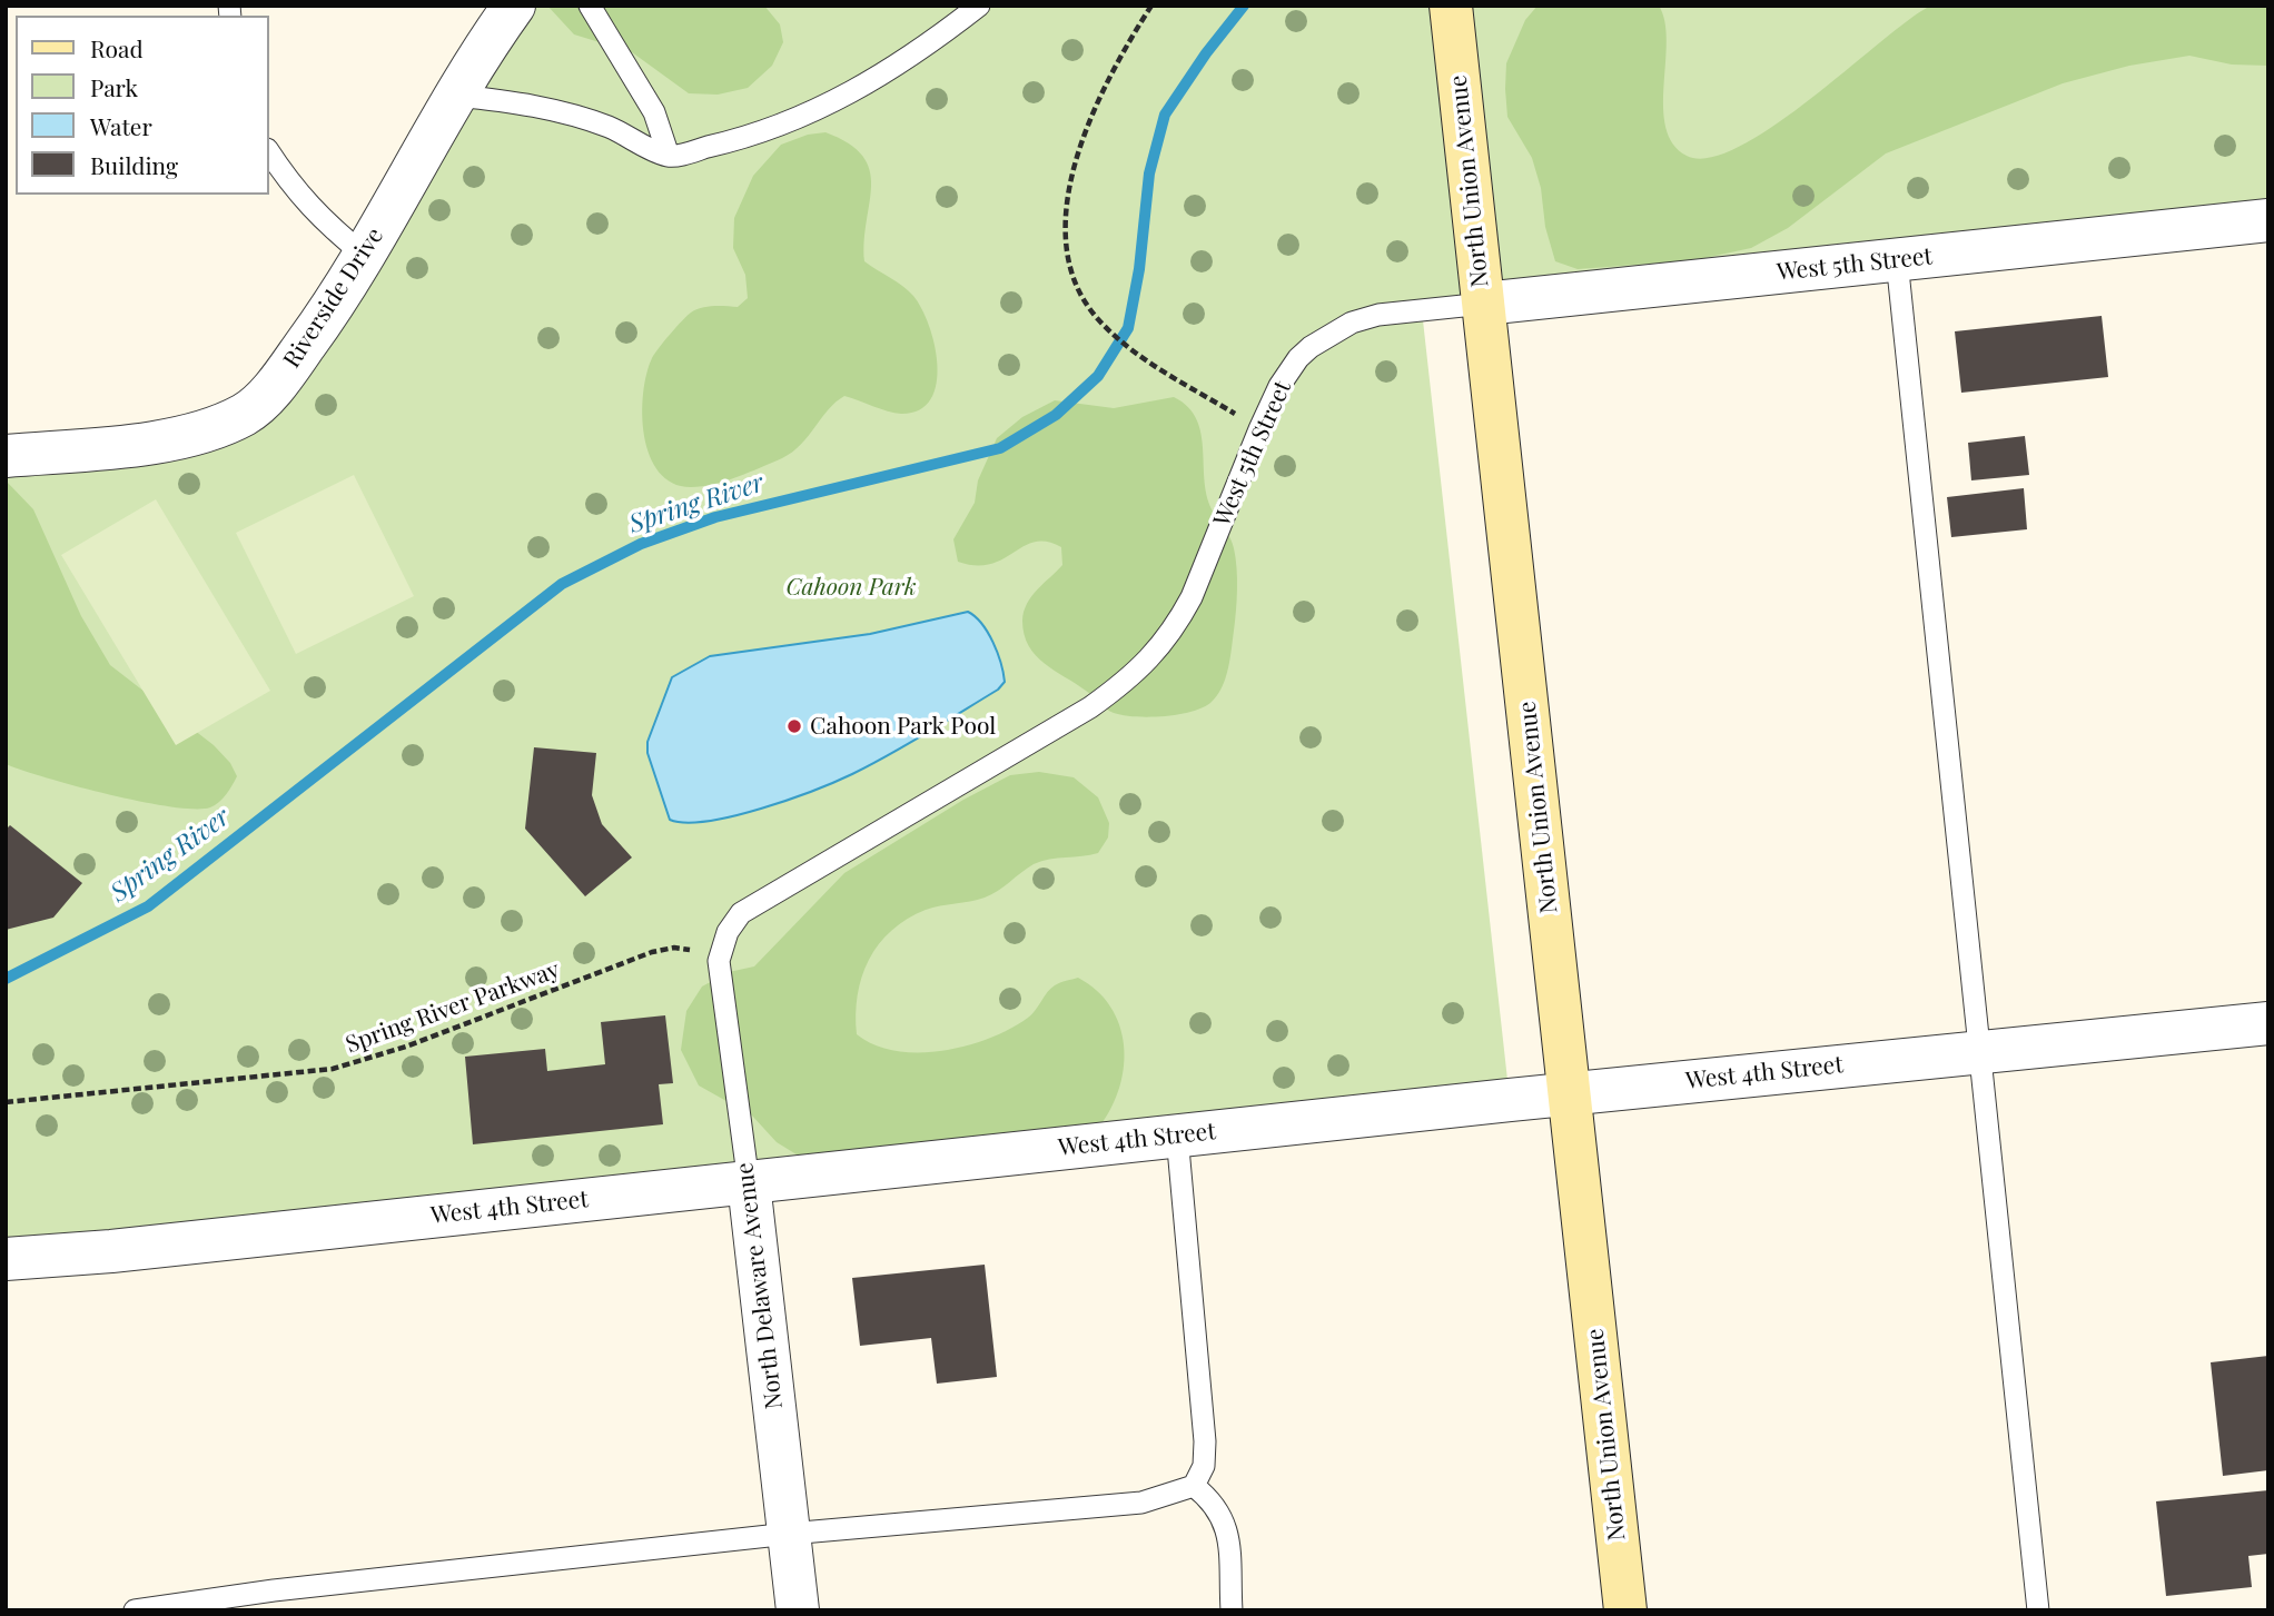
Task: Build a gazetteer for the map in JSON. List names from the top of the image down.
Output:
{
  "streets": {
    "main road": ["North Union Avenue"],
    "street": [
      "West 5th Street",
      "Riverside Drive",
      "West 4th Street",
      "North Delaware Avenue"
    ],
    "path": ["Spring River Parkway"]
  },
  "crossings": [
    ["North Union Avenue", "West 5th Street"],
    ["North Union Avenue", "West 4th Street"],
    ["West 5th Street", "Spring River Parkway"],
    ["West 5th Street", "North Delaware Avenue"],
    ["Spring River Parkway", "North Delaware Avenue"],
    ["West 4th Street", "North Delaware Avenue"]
  ],
  "water": ["Spring River"],
  "parks": ["Cahoon Park"],
  "places": ["Cahoon Park Pool"],
  "legend": [
    "Road",
    "Park",
    "Water",
    "Building"
  ]
}
